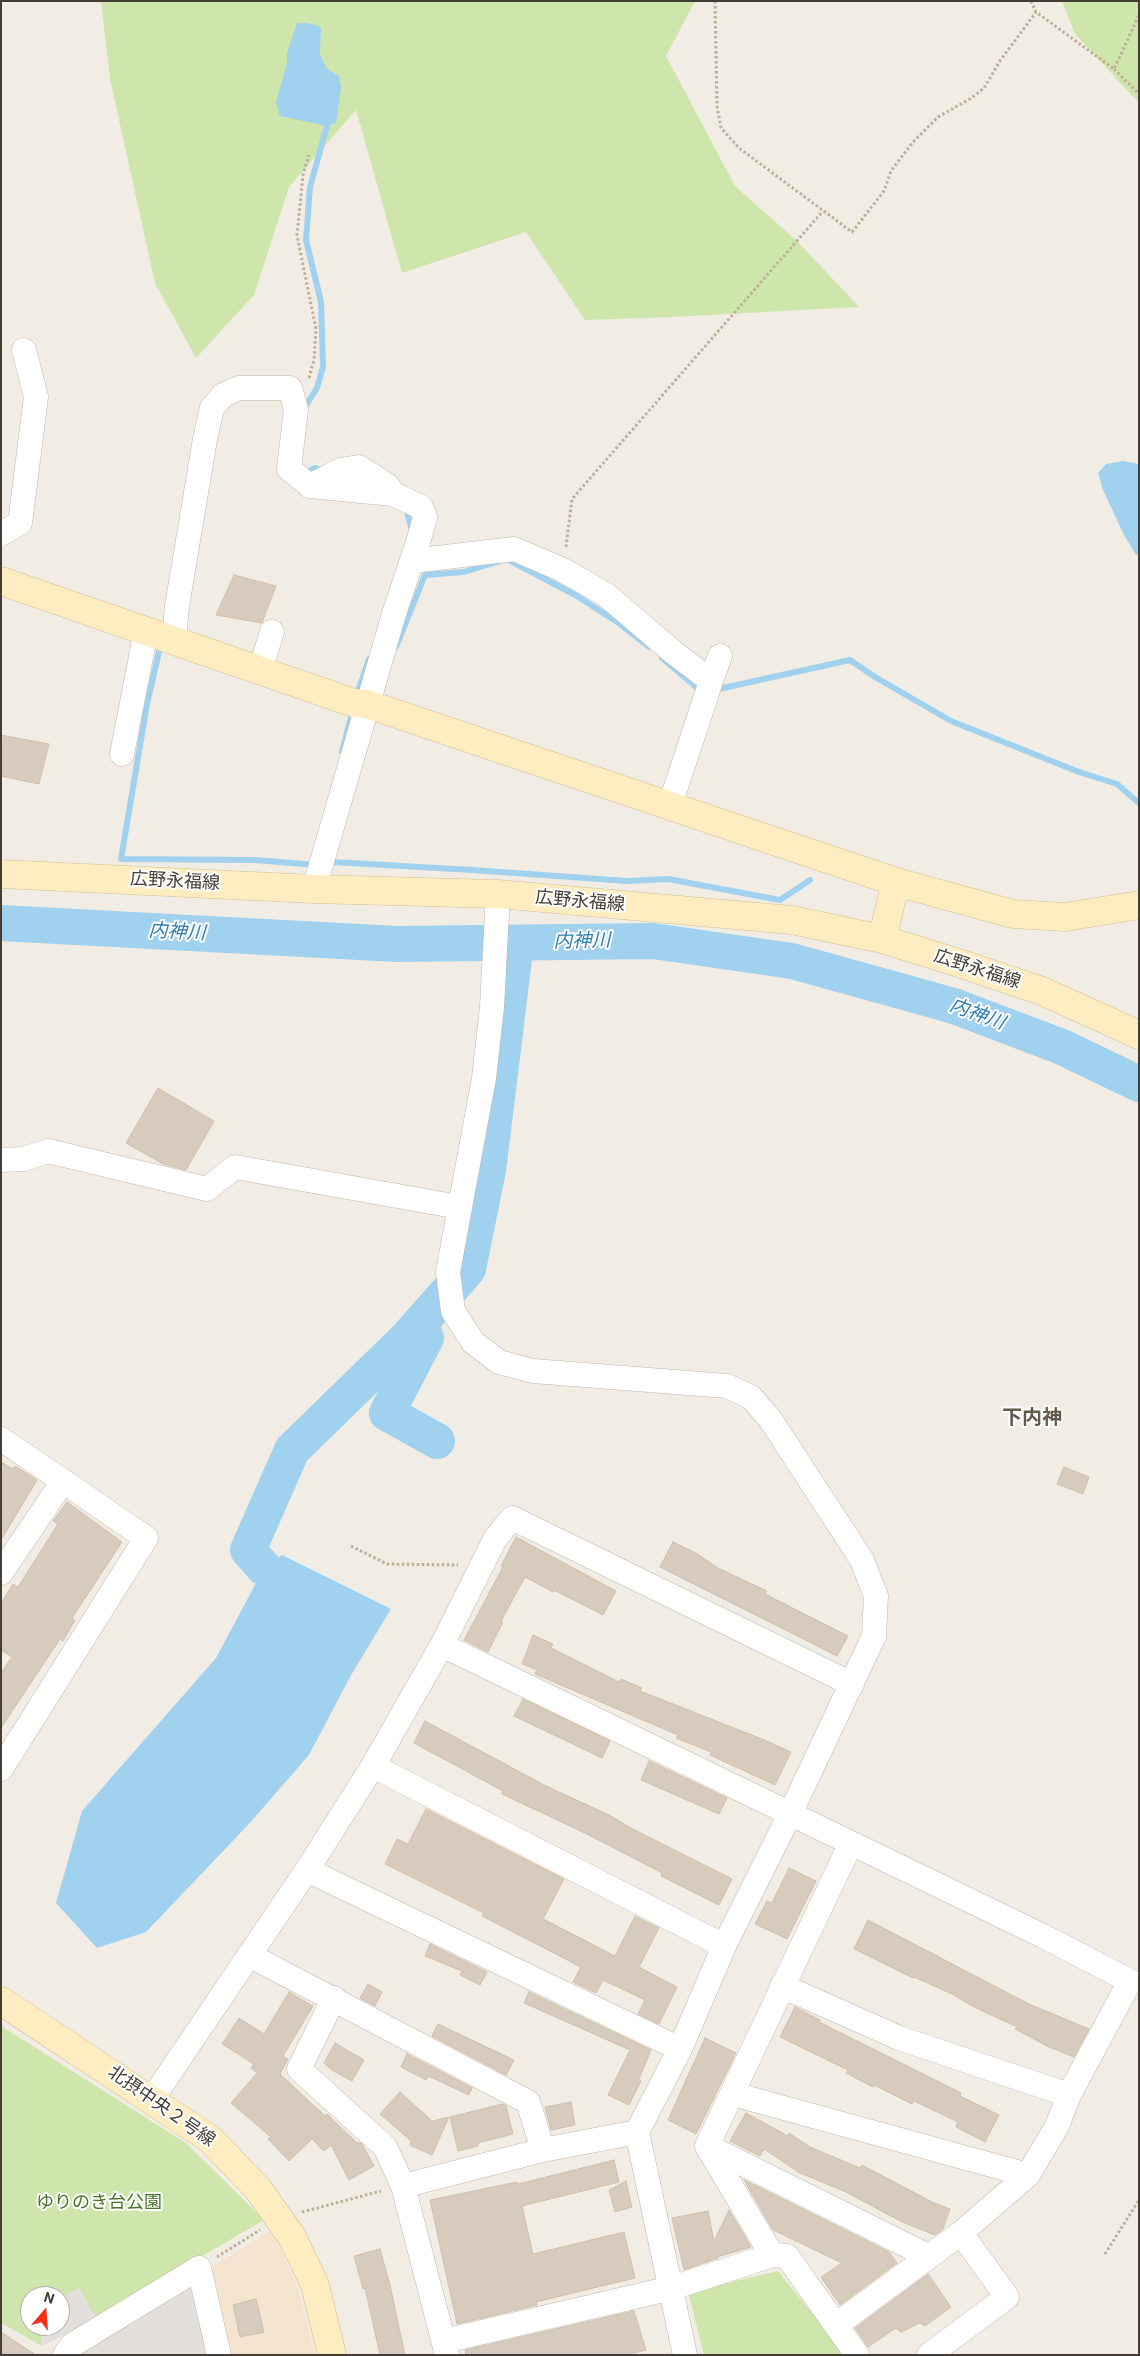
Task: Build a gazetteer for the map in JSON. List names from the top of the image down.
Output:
{
  "streets": {
    "street": ["広野永福線", "北摂中央２号線"]
  },
  "districts": ["下内神"],
  "water": ["内神川"],
  "parks": ["ゆりのき台公園"],
  "north": "top"
}
